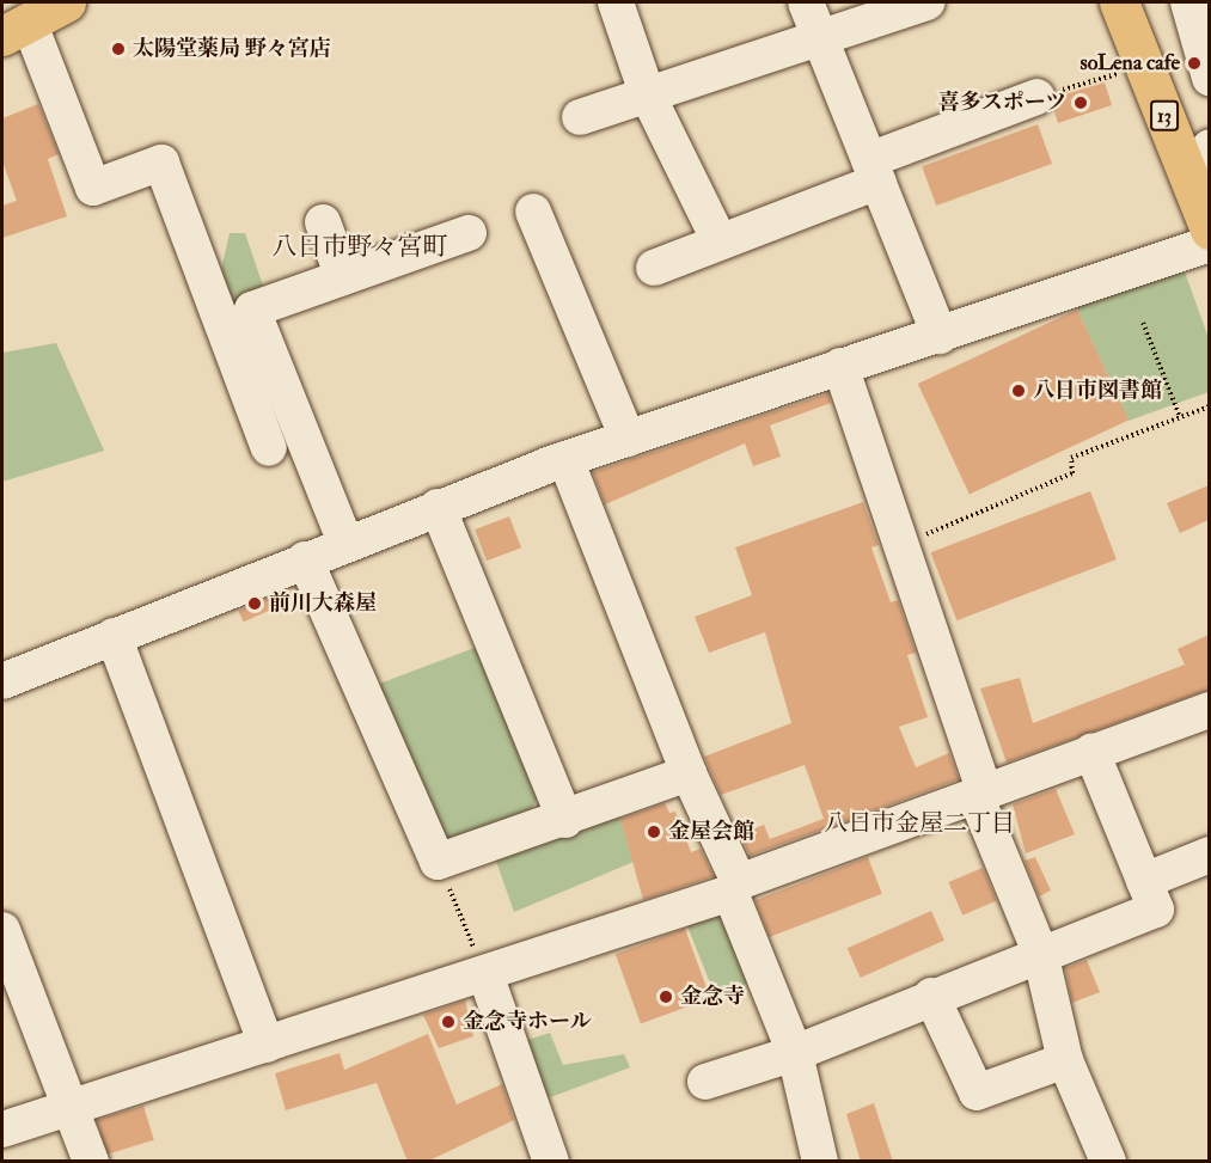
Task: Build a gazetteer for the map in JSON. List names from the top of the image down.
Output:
{
  "streets": {
    "main road": ["13"]
  },
  "districts": ["八日市野々宮町", "八日市金屋二丁目"],
  "places": [
    "太陽堂薬局 野々宮店",
    "soLena cafe",
    "喜多スポーツ",
    "八日市図書館",
    "前川大森屋",
    "金屋会館",
    "金念寺",
    "金念寺ホール"
  ]
}
